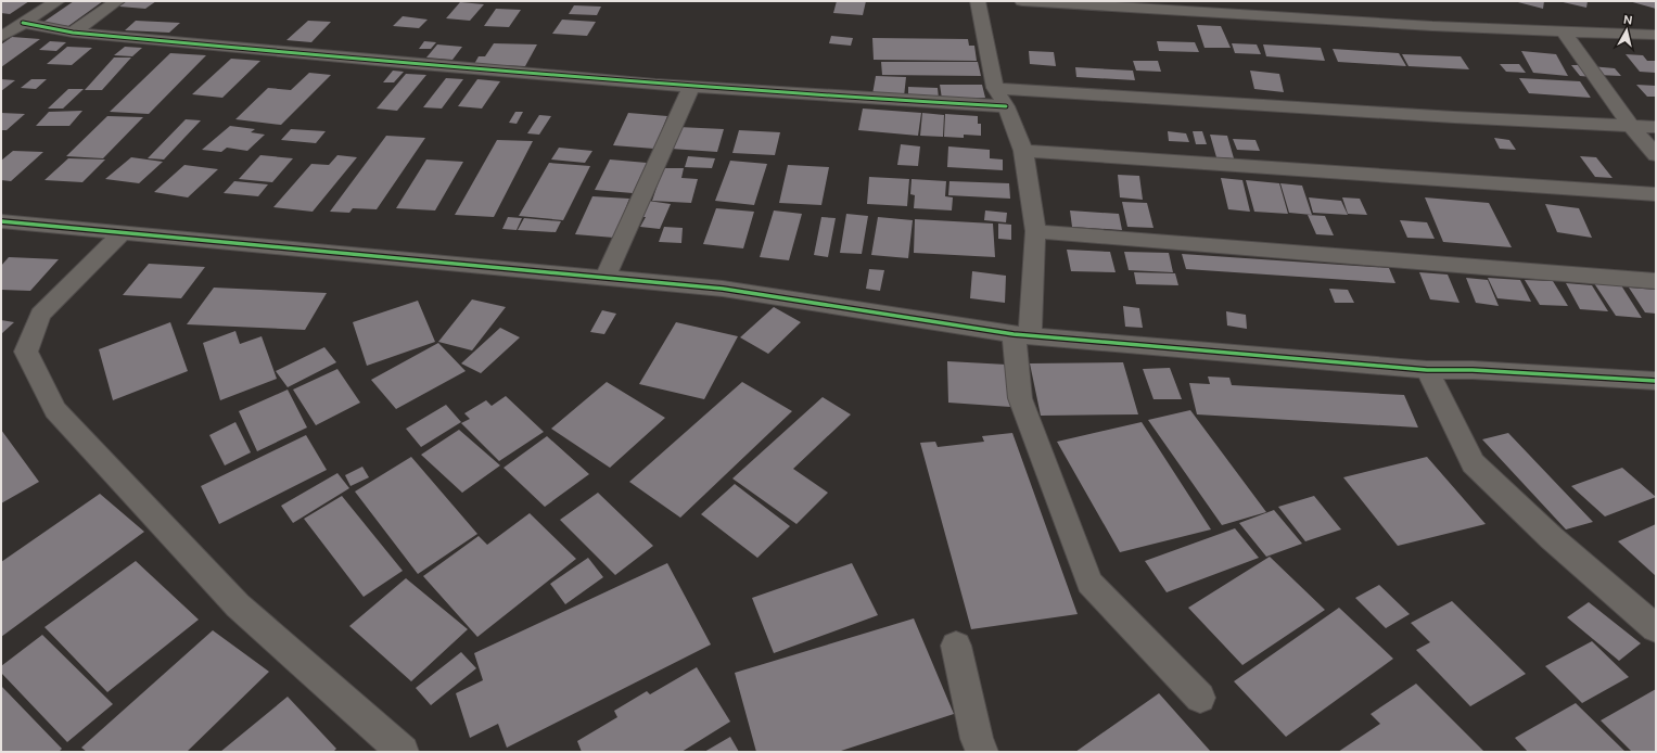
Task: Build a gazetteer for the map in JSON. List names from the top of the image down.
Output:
{
  "north": "top"
}
